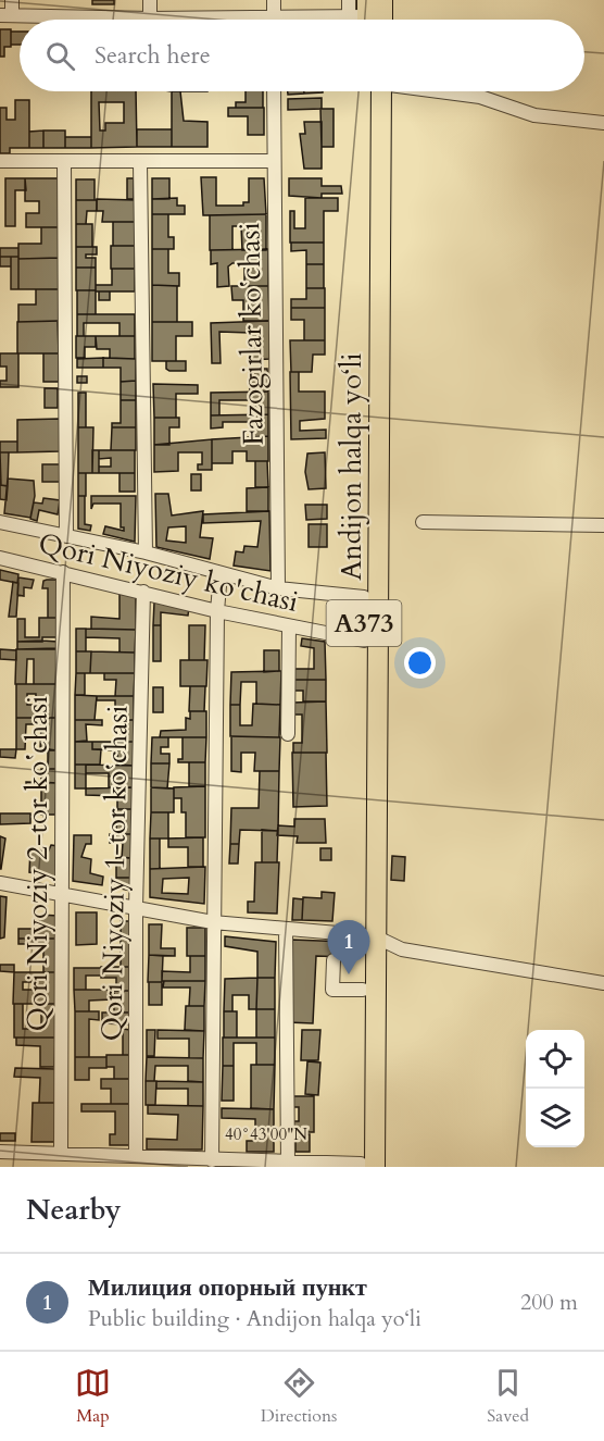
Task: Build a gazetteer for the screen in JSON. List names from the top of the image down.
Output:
{
  "streets": {
    "highway": ["Andijon halqa yo‘li", "A373"],
    "street": [
      "Fazogirlar koʻchasi",
      "Qori Niyoziy ko'chasi",
      "Qori Niyoziy 2-tor koʻchasi",
      "Qori Niyoziy 1-tor koʻchasi"
    ]
  },
  "crossings": [
    ["Fazogirlar koʻchasi", "Qori Niyoziy ko'chasi"],
    ["Andijon halqa yo‘li", "Qori Niyoziy ko'chasi"],
    ["Qori Niyoziy ko'chasi", "Qori Niyoziy 2-tor koʻchasi"],
    ["Qori Niyoziy ko'chasi", "Qori Niyoziy 1-tor koʻchasi"]
  ],
  "page": {
    "search": "Search here",
    "pins": "1",
    "heading": "Nearby",
    "list": [
      {
        "mark": "1",
        "name": "Милиция опорный пункт",
        "note": "Public building · Andijon halqa yo‘li",
        "value": "200 m"
      }
    ],
    "nav": ["Map", "Directions", "Saved"]
  },
  "coordinates": ["40°43'00\"N"]
}
